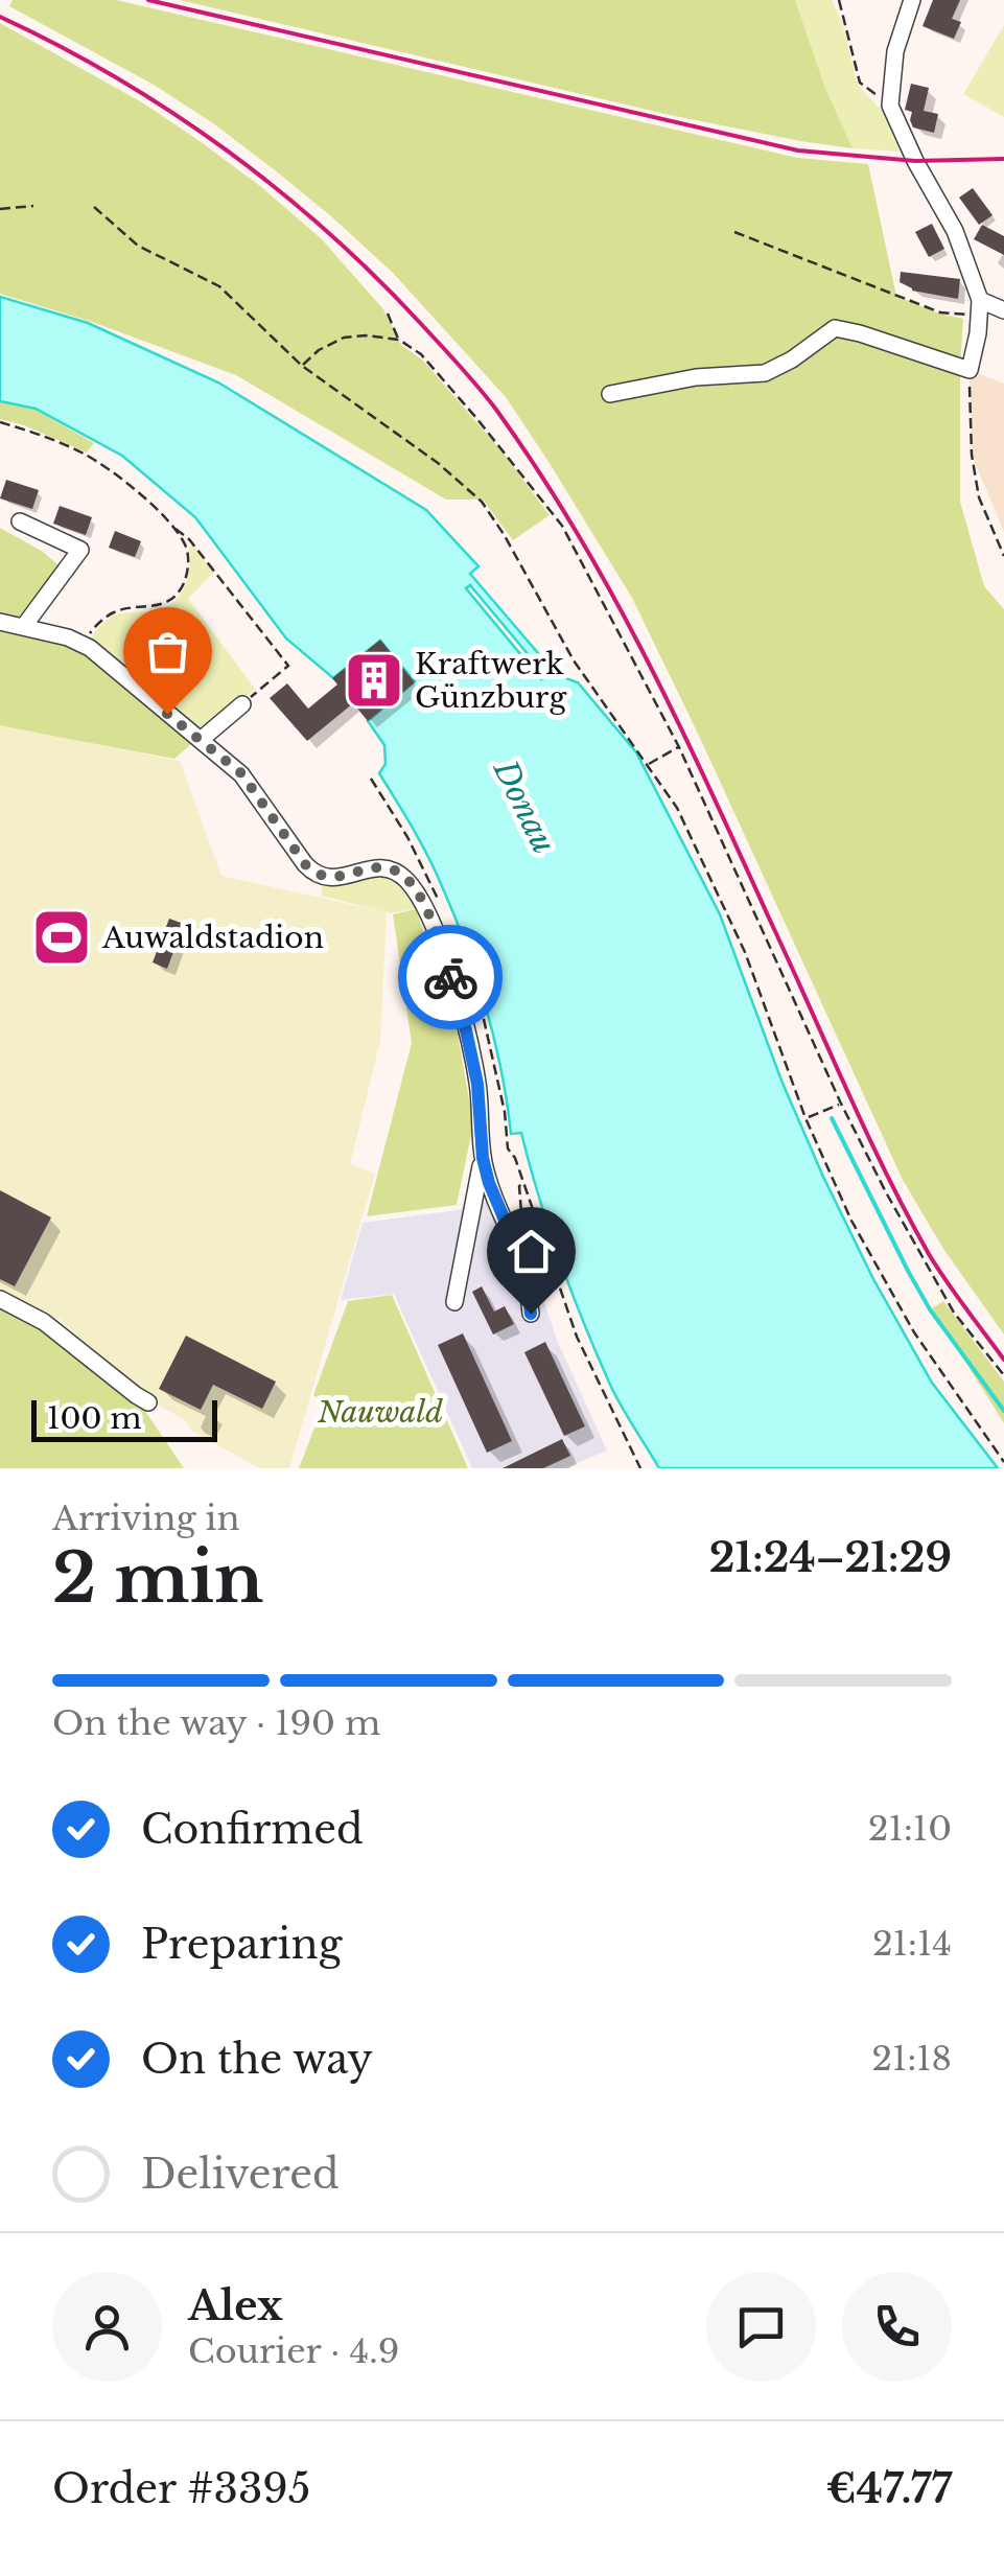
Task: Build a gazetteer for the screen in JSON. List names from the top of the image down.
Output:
{
  "water": ["Donau"],
  "parks": ["Nauwald"],
  "places": {
    "building": ["Kraftwerk Günzburg"],
    "sports": ["Auwaldstadion"]
  },
  "scale_bar": "100 m",
  "page": {
    "scale": "100 m",
    "heading": ["2 min", "Arriving in", "21:24–21:29"],
    "panel": [
      "Alex",
      "Courier · 4.9",
      "Order #3395",
      "€47.77"
    ],
    "bar": "On the way · 190 m",
    "list": [
      ["Confirmed", "21:10"],
      ["Preparing", "21:14"],
      ["On the way", "21:18"],
      "Delivered"
    ]
  }
}
